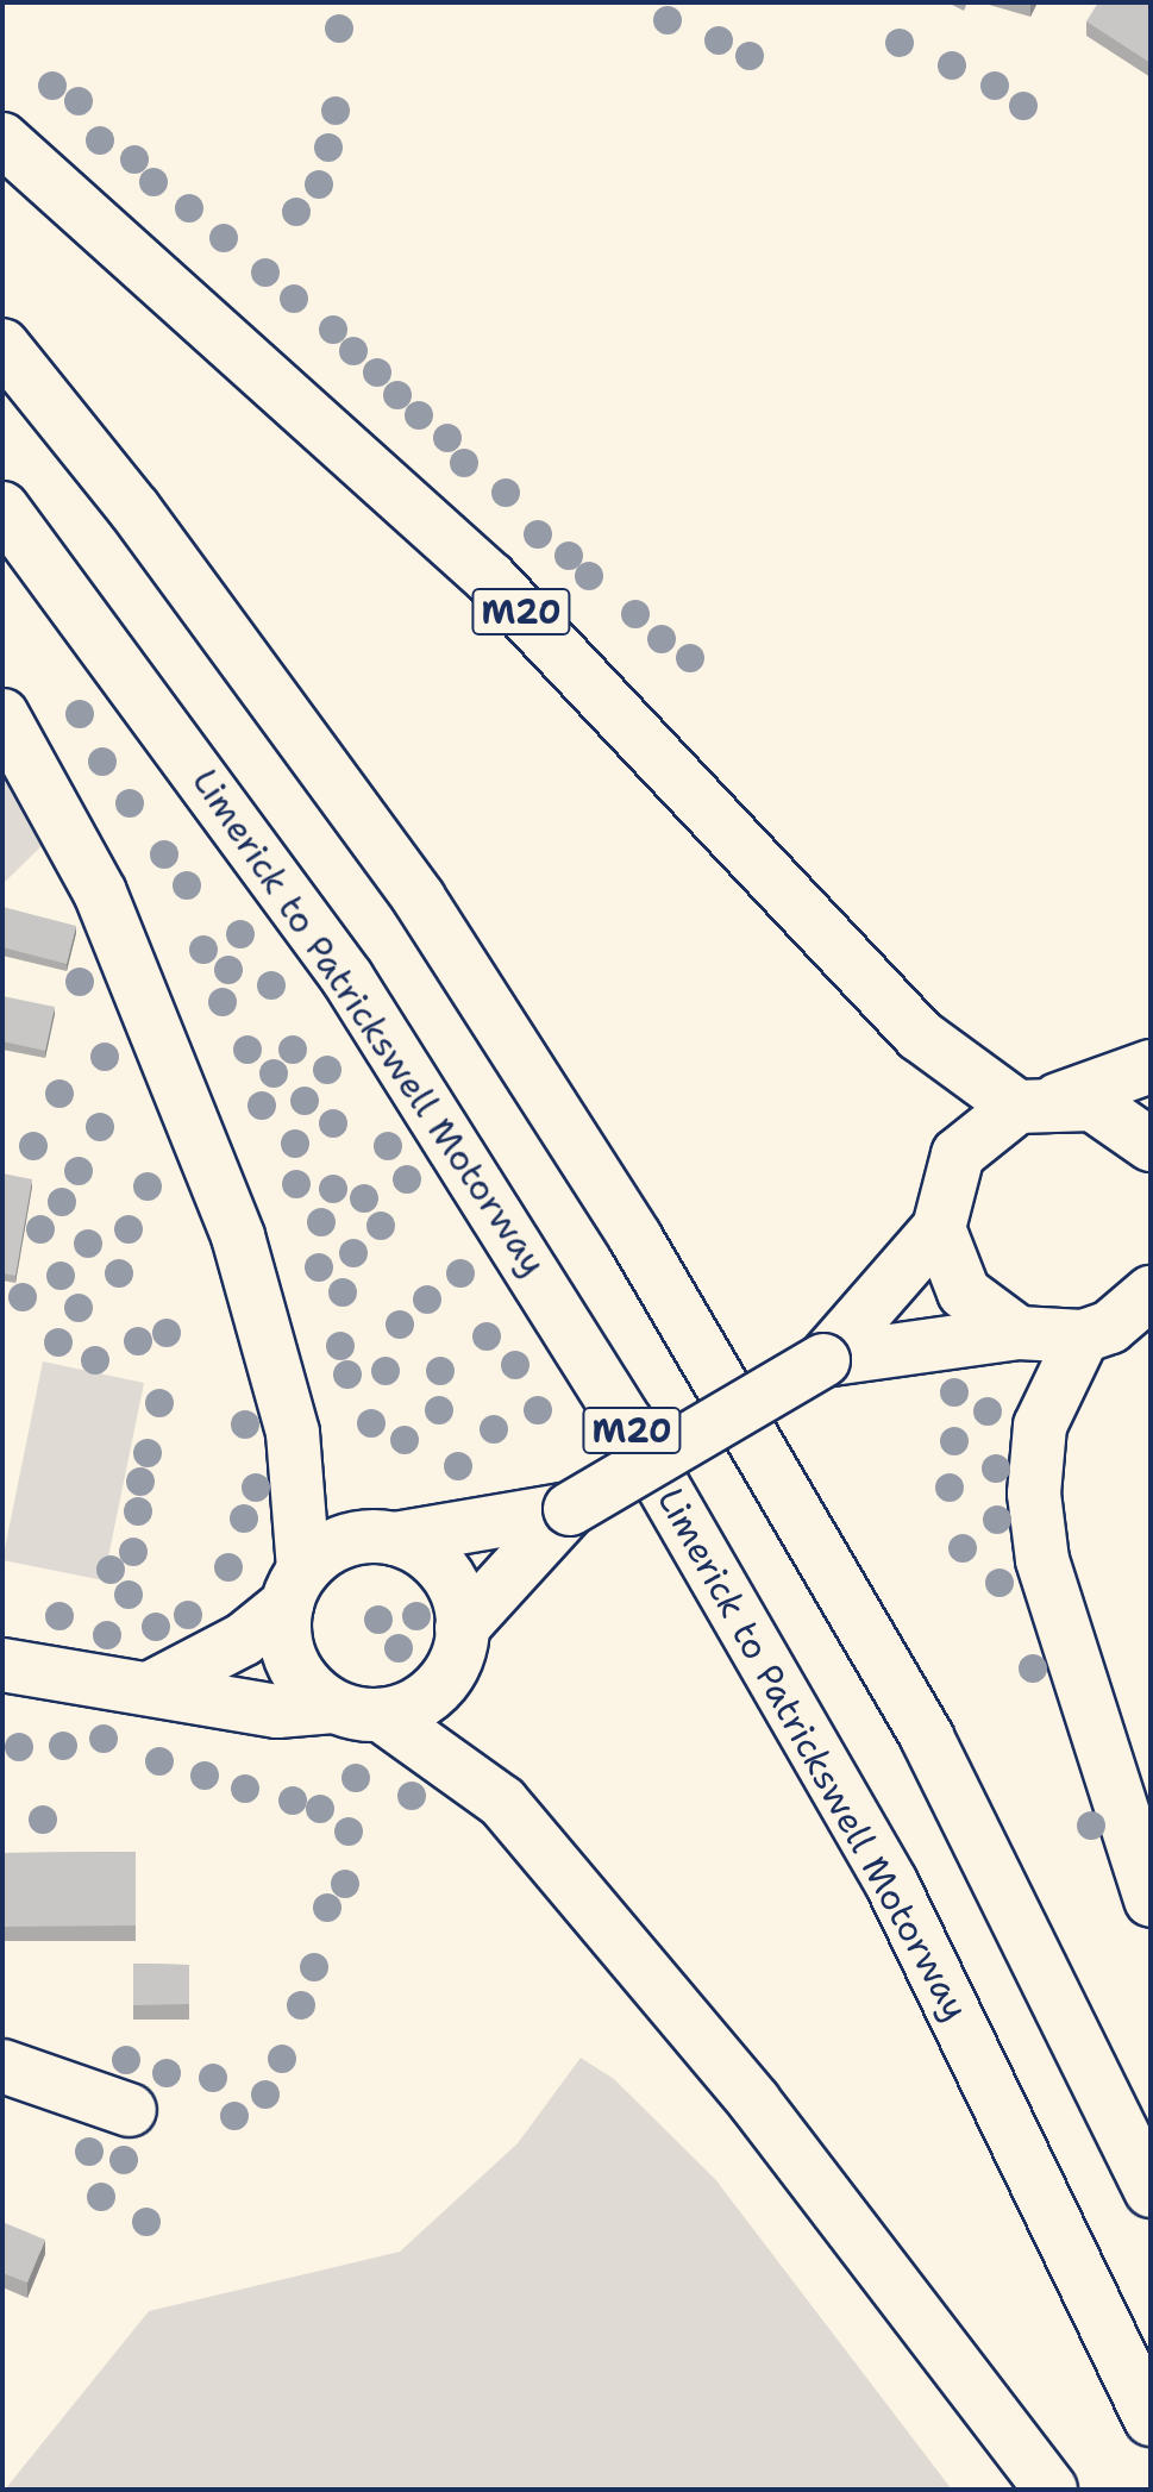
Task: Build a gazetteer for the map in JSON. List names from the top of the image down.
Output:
{
  "streets": {
    "main road": ["M20", "Limerick to Patrickswell Motorway"]
  }
}
